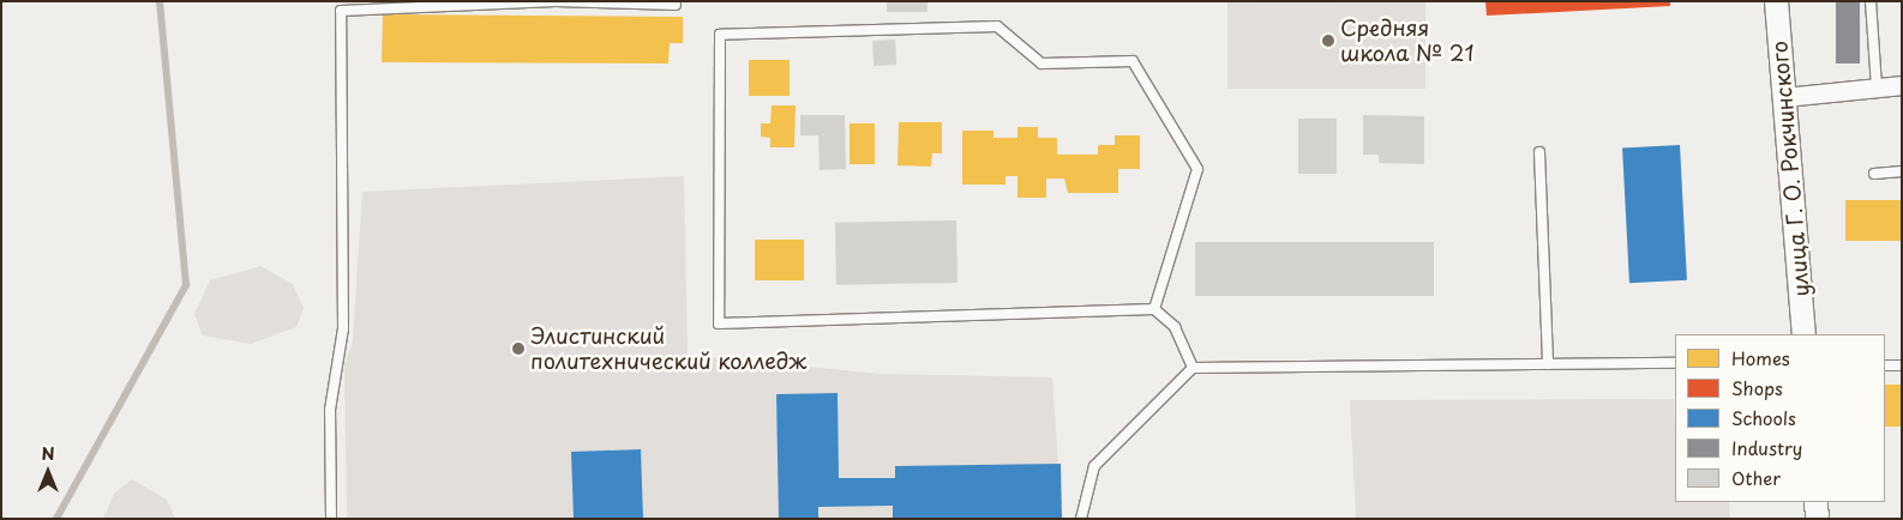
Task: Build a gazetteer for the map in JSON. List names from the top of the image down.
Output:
{
  "streets": {
    "street": ["улица Г. О. Рокчинского"]
  },
  "places": ["Средняя школа № 21", "Элистинский политехнический колледж"],
  "legend": [
    "Homes",
    "Shops",
    "Schools",
    "Industry",
    "Other"
  ],
  "north": "top"
}
